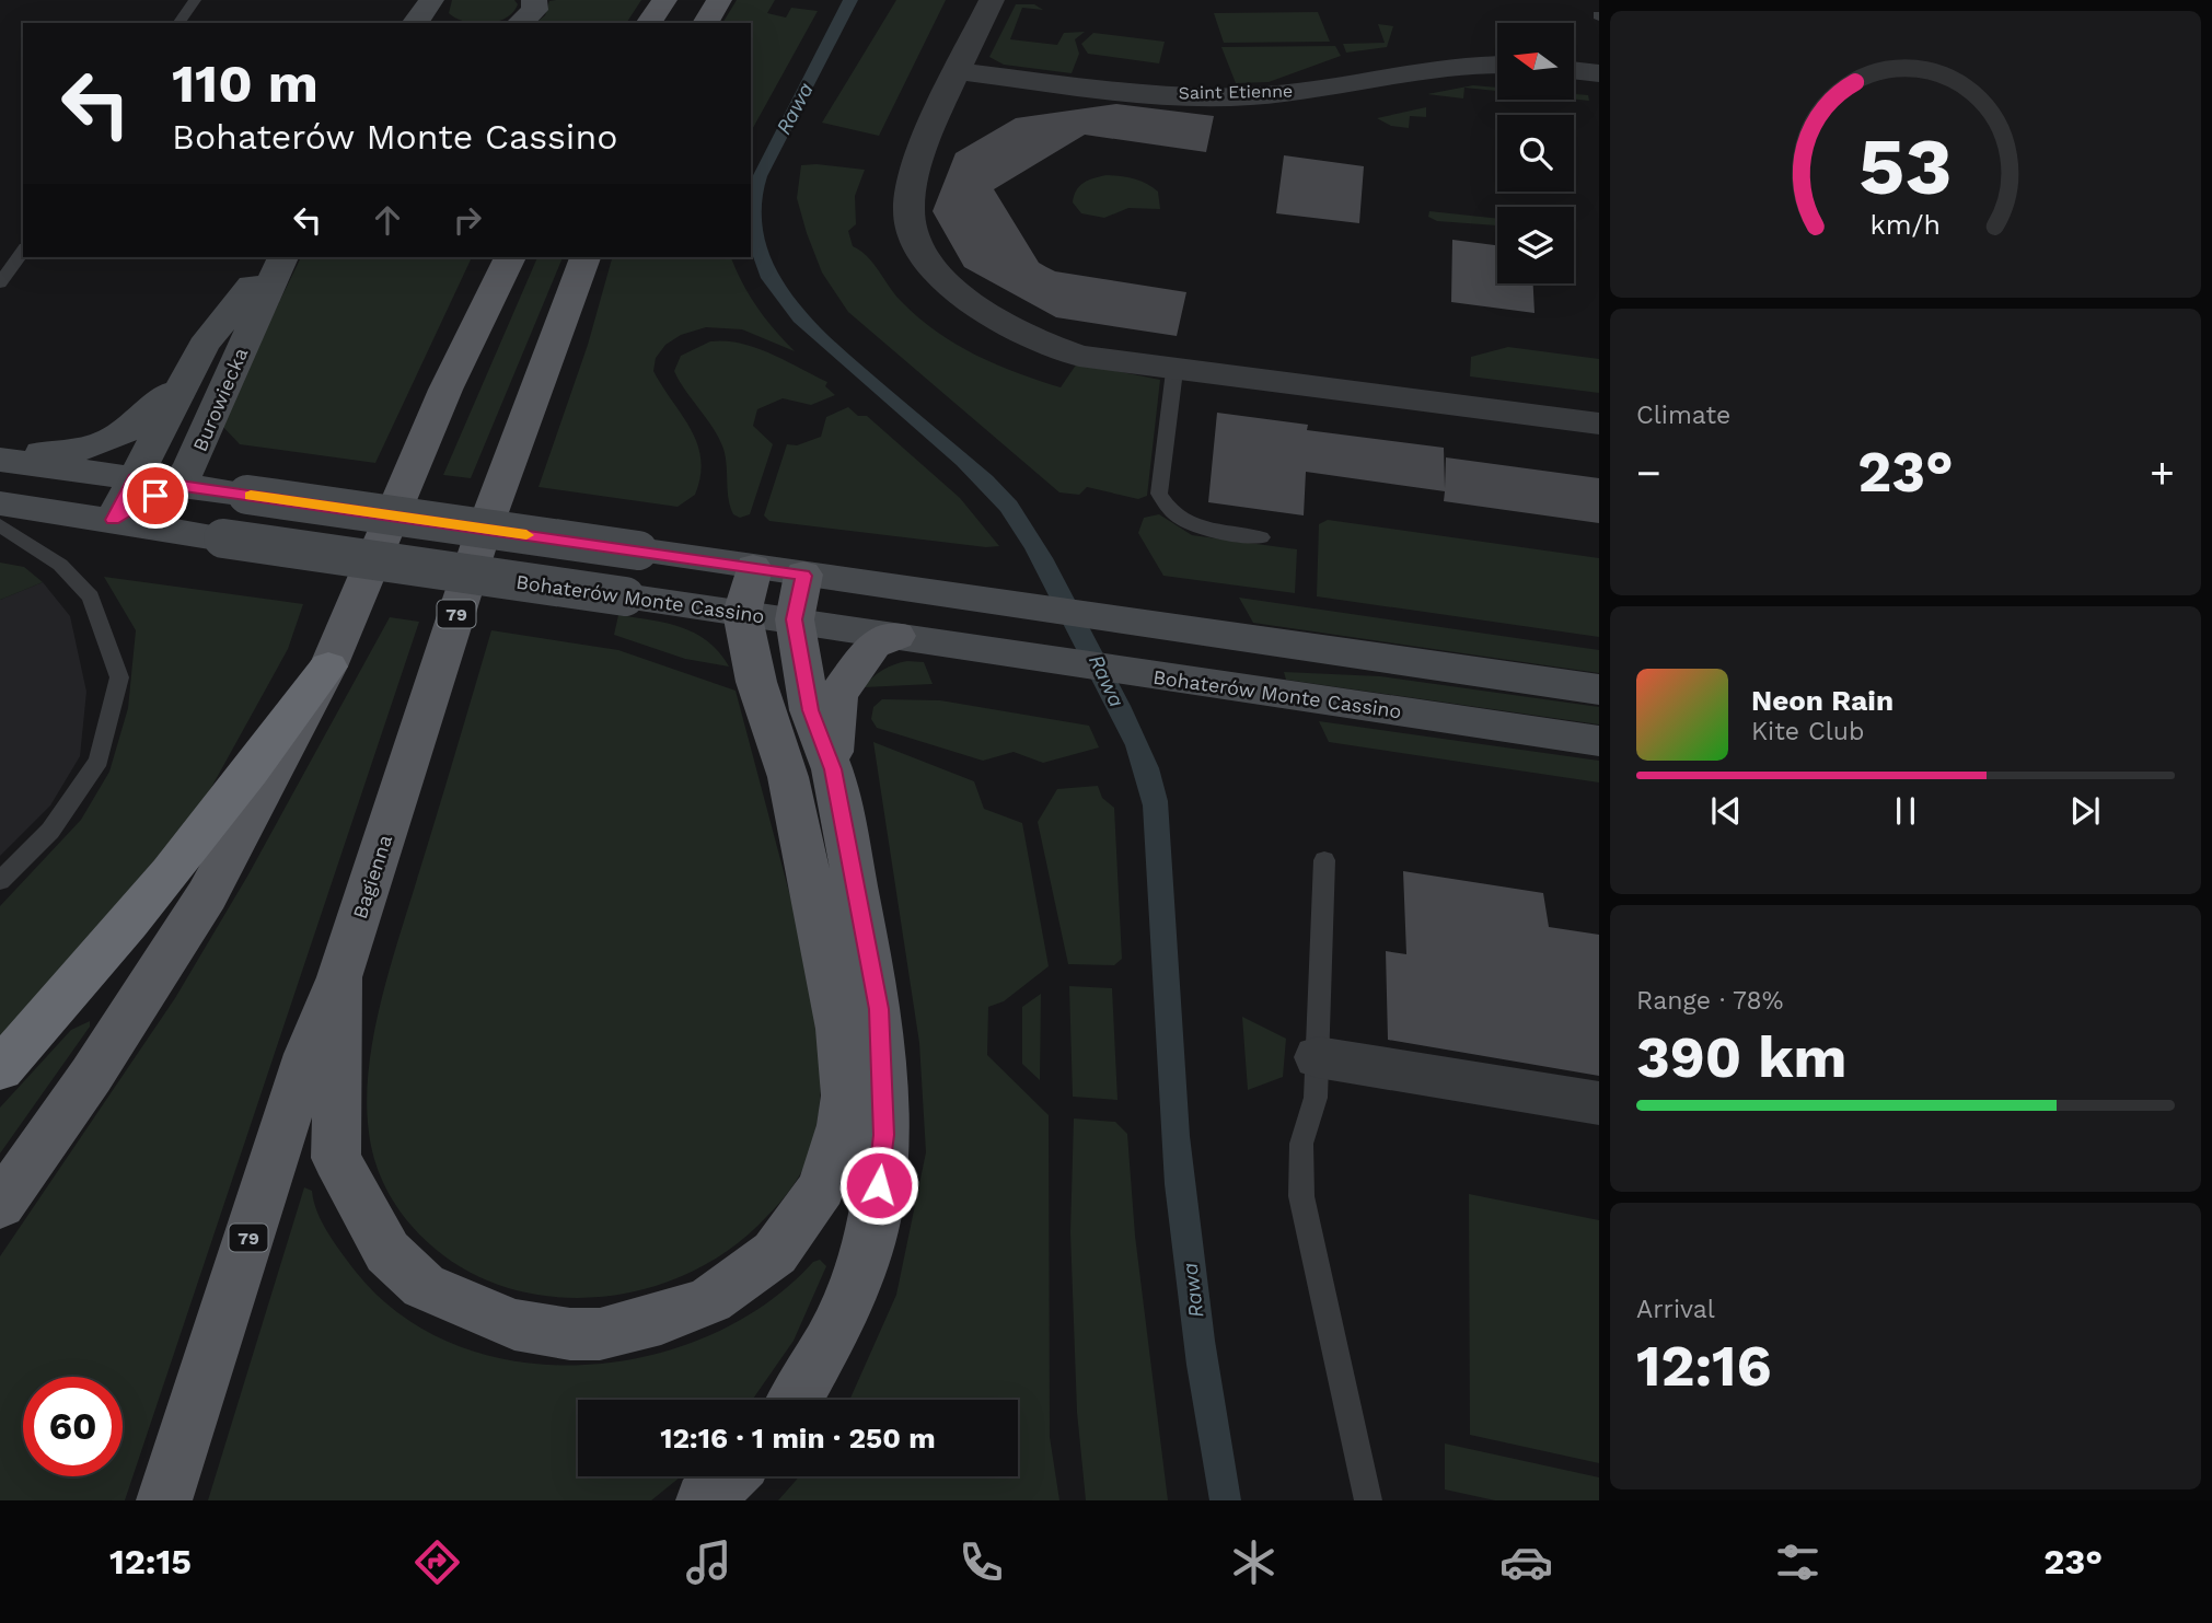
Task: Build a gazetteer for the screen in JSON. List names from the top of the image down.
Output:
{
  "streets": {
    "main road": ["79", "Bagienna"],
    "street": ["Saint Etienne", "Burowiecka", "Bohaterów Monte Cassino"]
  },
  "crossings": [
    ["Burowiecka", "Bohaterów Monte Cassino"]
  ],
  "water": ["Rawa"],
  "north": "left",
  "page": {
    "turn": ["110 m", "Bohaterów Monte Cassino"],
    "tile": [
      "Climate",
      ["Range · 78%", "390 km"],
      ["Arrival", "12:16"]
    ],
    "heat": ["−", "23°", "+"],
    "song": ["Neon Rain", "Kite Club"],
    "limit": "60",
    "trip": "12:16 · 1 min · 250 m",
    "tabs": ["12:15", "23°"],
    "gauge": ["53", "km/h"]
  }
}
